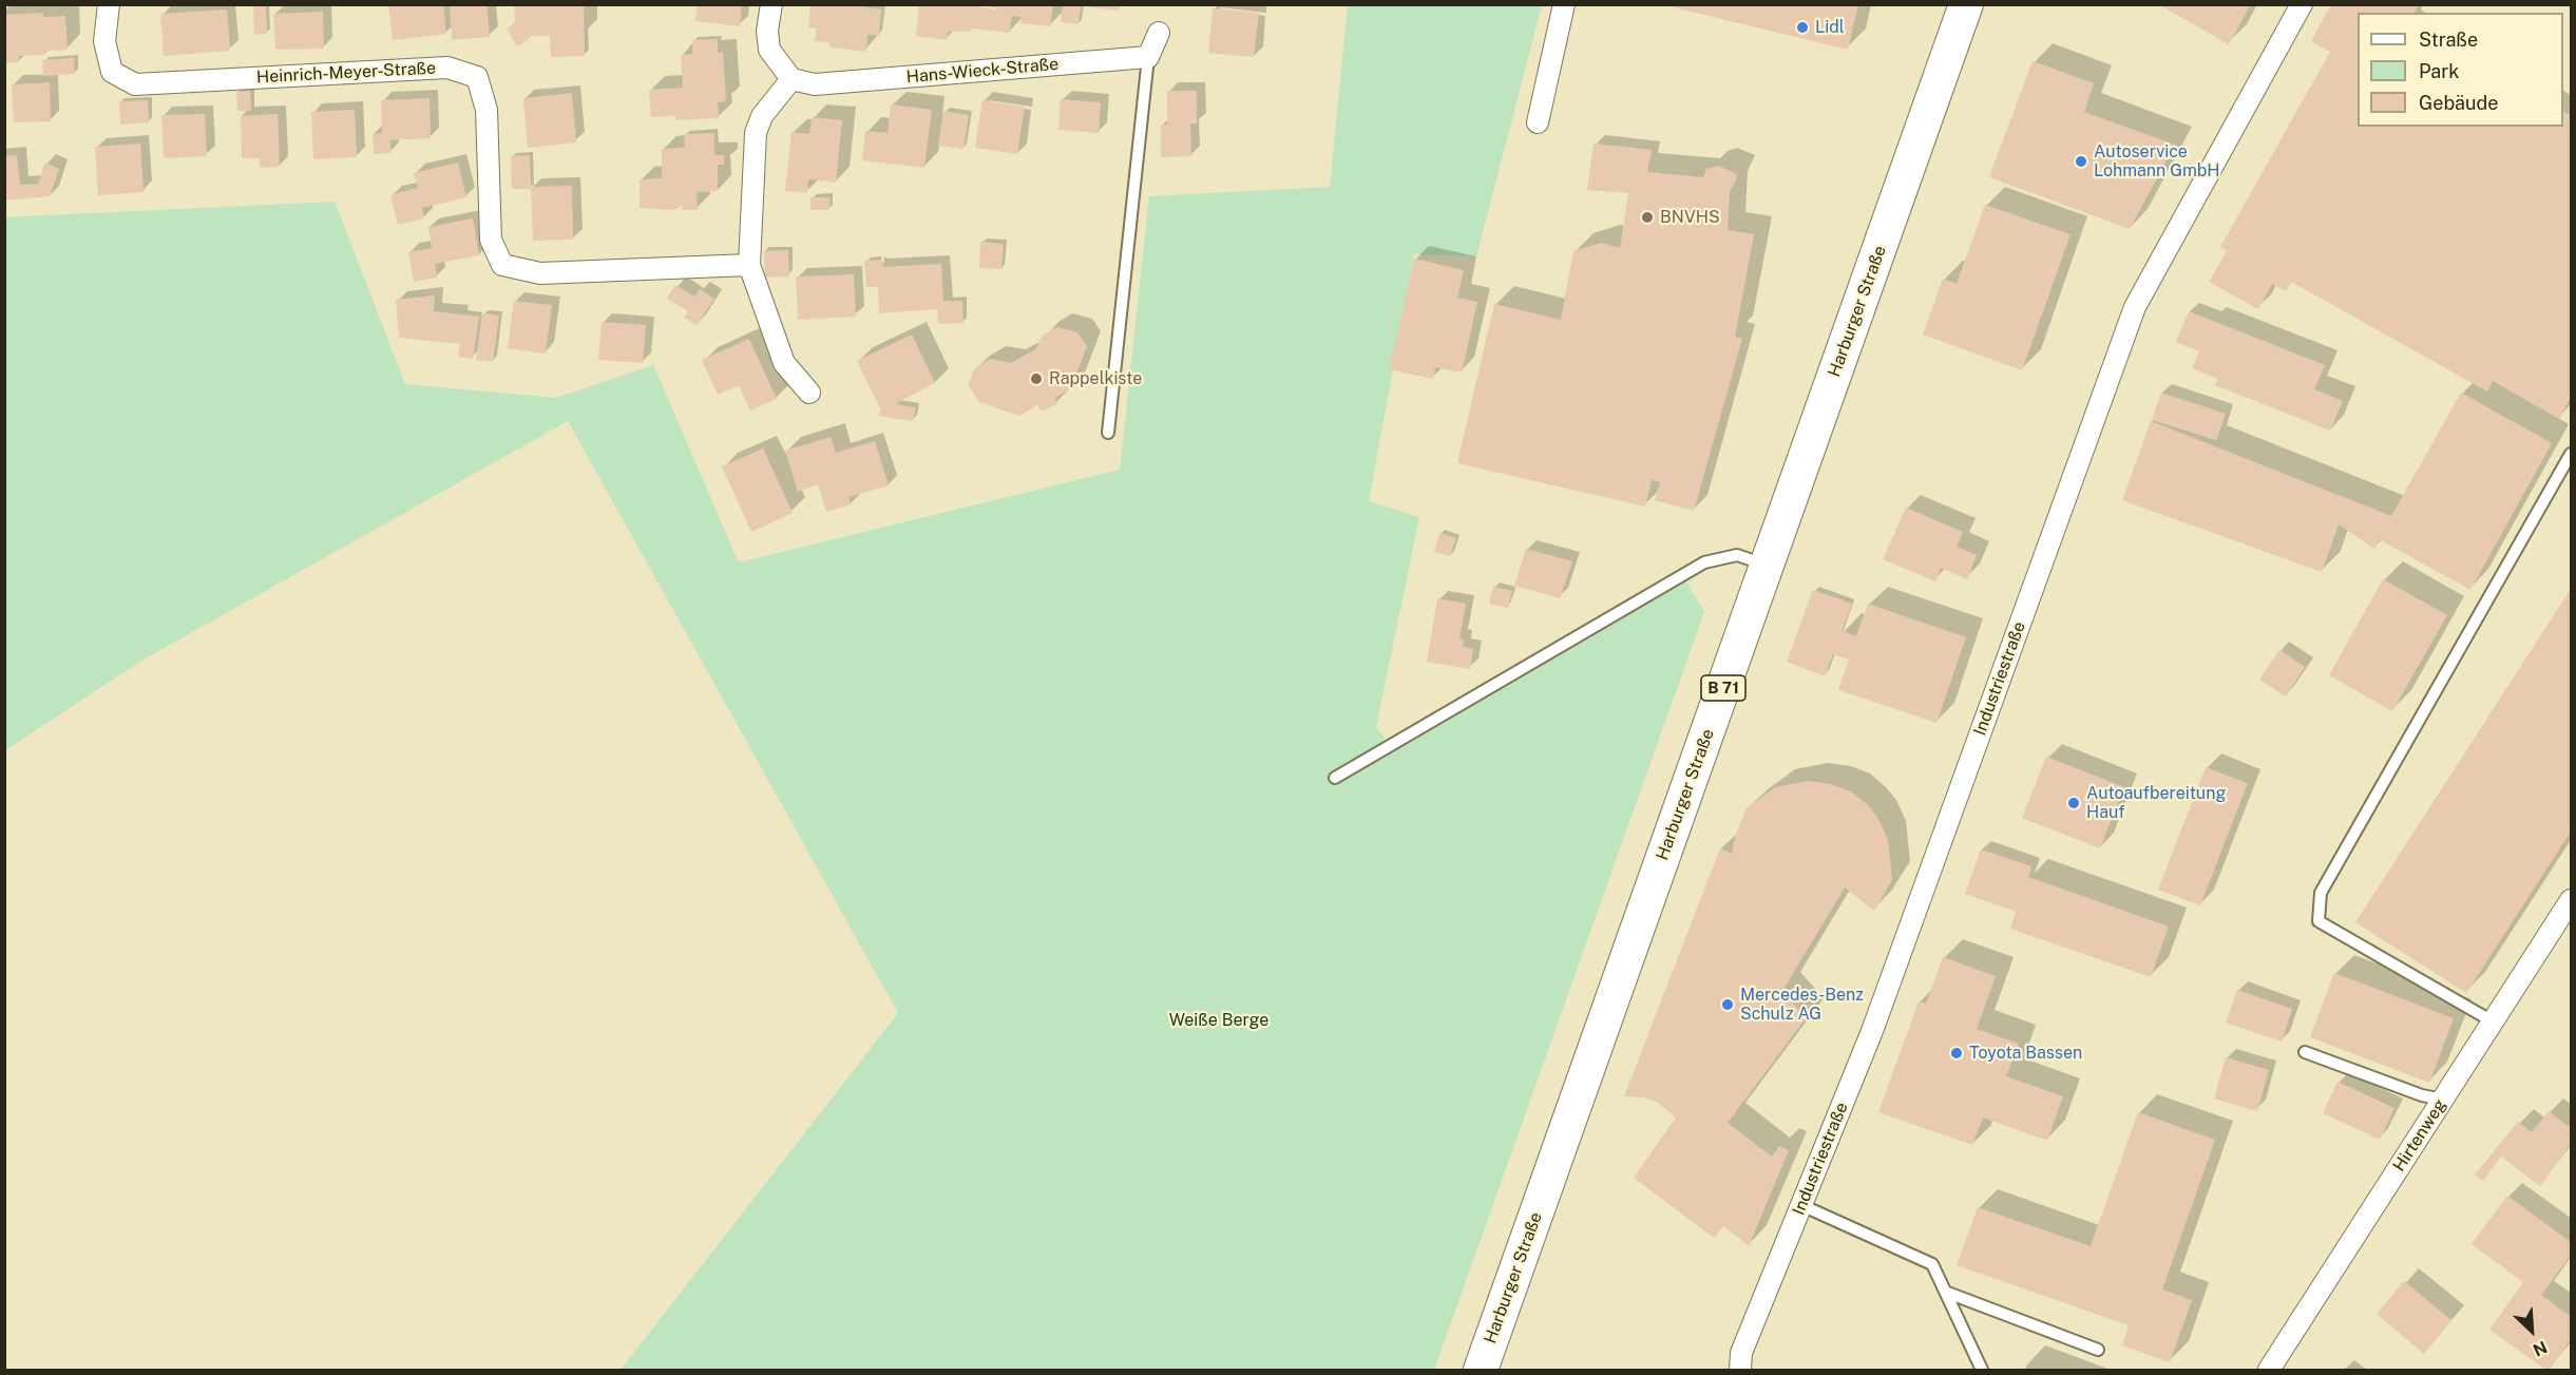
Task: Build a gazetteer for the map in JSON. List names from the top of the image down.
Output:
{
  "streets": {
    "main road": ["Harburger Straße", "B 71"],
    "street": [
      "Hans-Wieck-Straße",
      "Heinrich-Meyer-Straße",
      "Industriestraße",
      "Hirtenweg"
    ]
  },
  "parks": ["Weiße Berge"],
  "places": [
    "Lidl",
    "Autoservice Lohmann GmbH",
    "BNVHS",
    "Rappelkiste",
    "Autoaufbereitung Hauf",
    "Mercedes-Benz Schulz AG",
    "Toyota Bassen"
  ],
  "legend": ["Straße", "Park", "Gebäude"],
  "north": "bottom right"
}
